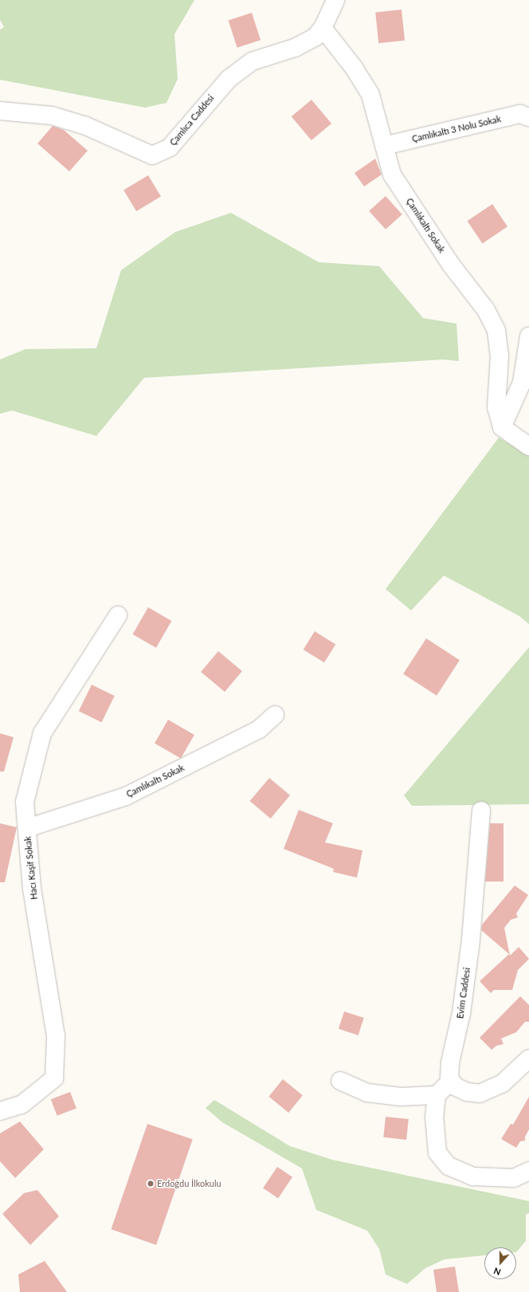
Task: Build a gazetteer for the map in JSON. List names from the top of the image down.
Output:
{
  "streets": {
    "street": [
      "Çamlıca Caddesi",
      "Çamlıkaltı 3 Nolu Sokak",
      "Çamlıkaltı Sokak",
      "Hacı Kaşif Sokak",
      "Evim Caddesi"
    ]
  },
  "crossings": [
    ["Çamlıca Caddesi", "Çamlıkaltı Sokak"],
    ["Çamlıkaltı 3 Nolu Sokak", "Çamlıkaltı Sokak"],
    ["Çamlıkaltı Sokak", "Hacı Kaşif Sokak"]
  ],
  "places": ["Erdoğdu İlkokulu"],
  "north": "bottom"
}
